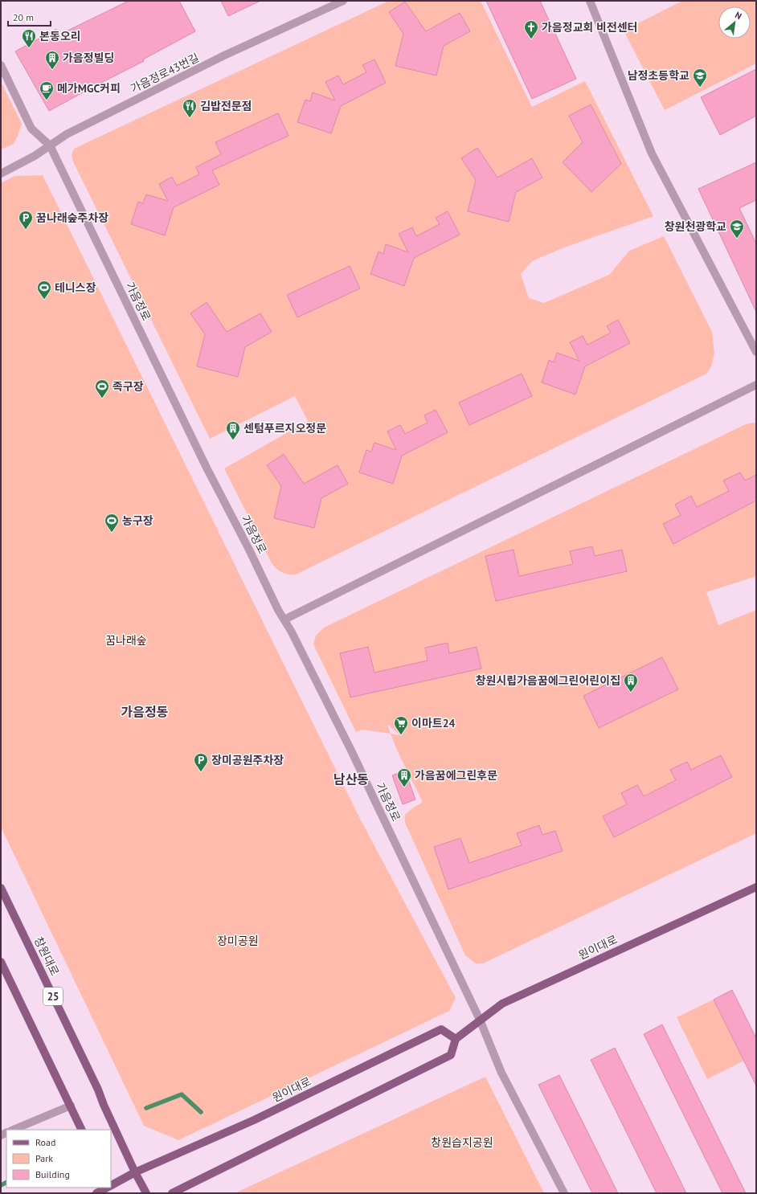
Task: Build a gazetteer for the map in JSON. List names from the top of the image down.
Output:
{
  "streets": {
    "main road": ["원이대로", "창원대로", "25"],
    "street": ["가음정로43번길", "가음정로"]
  },
  "crossings": [
    ["가음정로43번길", "가음정로"],
    ["가음정로", "원이대로"],
    ["원이대로", "창원대로"],
    ["원이대로", "25"],
    ["창원대로", "25"]
  ],
  "districts": ["가음정동", "남산동"],
  "parks": ["꿈나래숲", "장미공원", "창원습지공원"],
  "places": {
    "church": ["가음정교회 비전센터"],
    "restaurant": ["본동오리", "김밥전문점"],
    "building": [
      "가음정빌딩",
      "센텀푸르지오정문",
      "창원시립가음꿈에그린어린이집",
      "가음꿈에그린후문"
    ],
    "school or university": ["남정초등학교", "창원천광학교"],
    "cafe": ["메가MGC커피"],
    "parking": ["꿈나래숲주차장", "장미공원주차장"],
    "sports": ["테니스장", "족구장", "농구장"],
    "supermarket": ["이마트24"]
  },
  "legend": ["Road", "Park", "Building"],
  "scale_bar": "20 m",
  "north": "top right"
}
